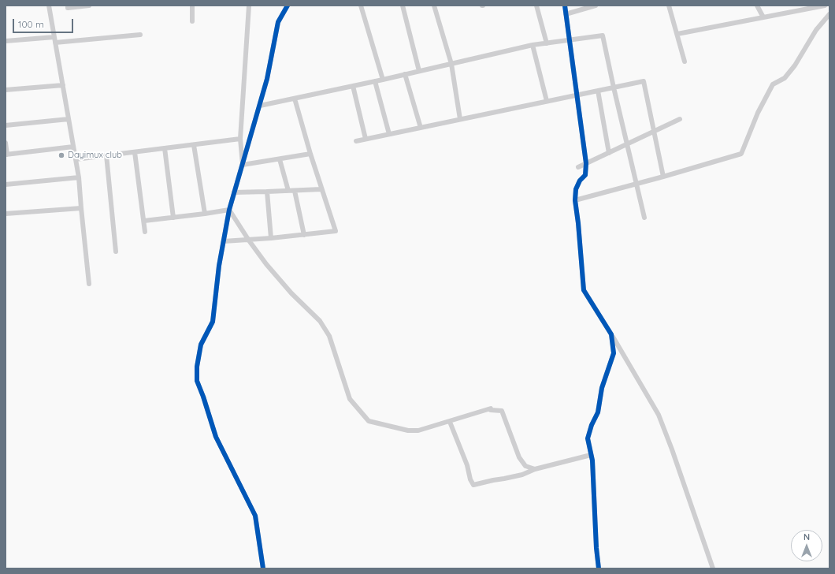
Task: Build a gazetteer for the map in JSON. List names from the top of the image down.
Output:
{
  "places": ["Dayimux club"],
  "scale_bar": "100 m",
  "north": "top"
}
